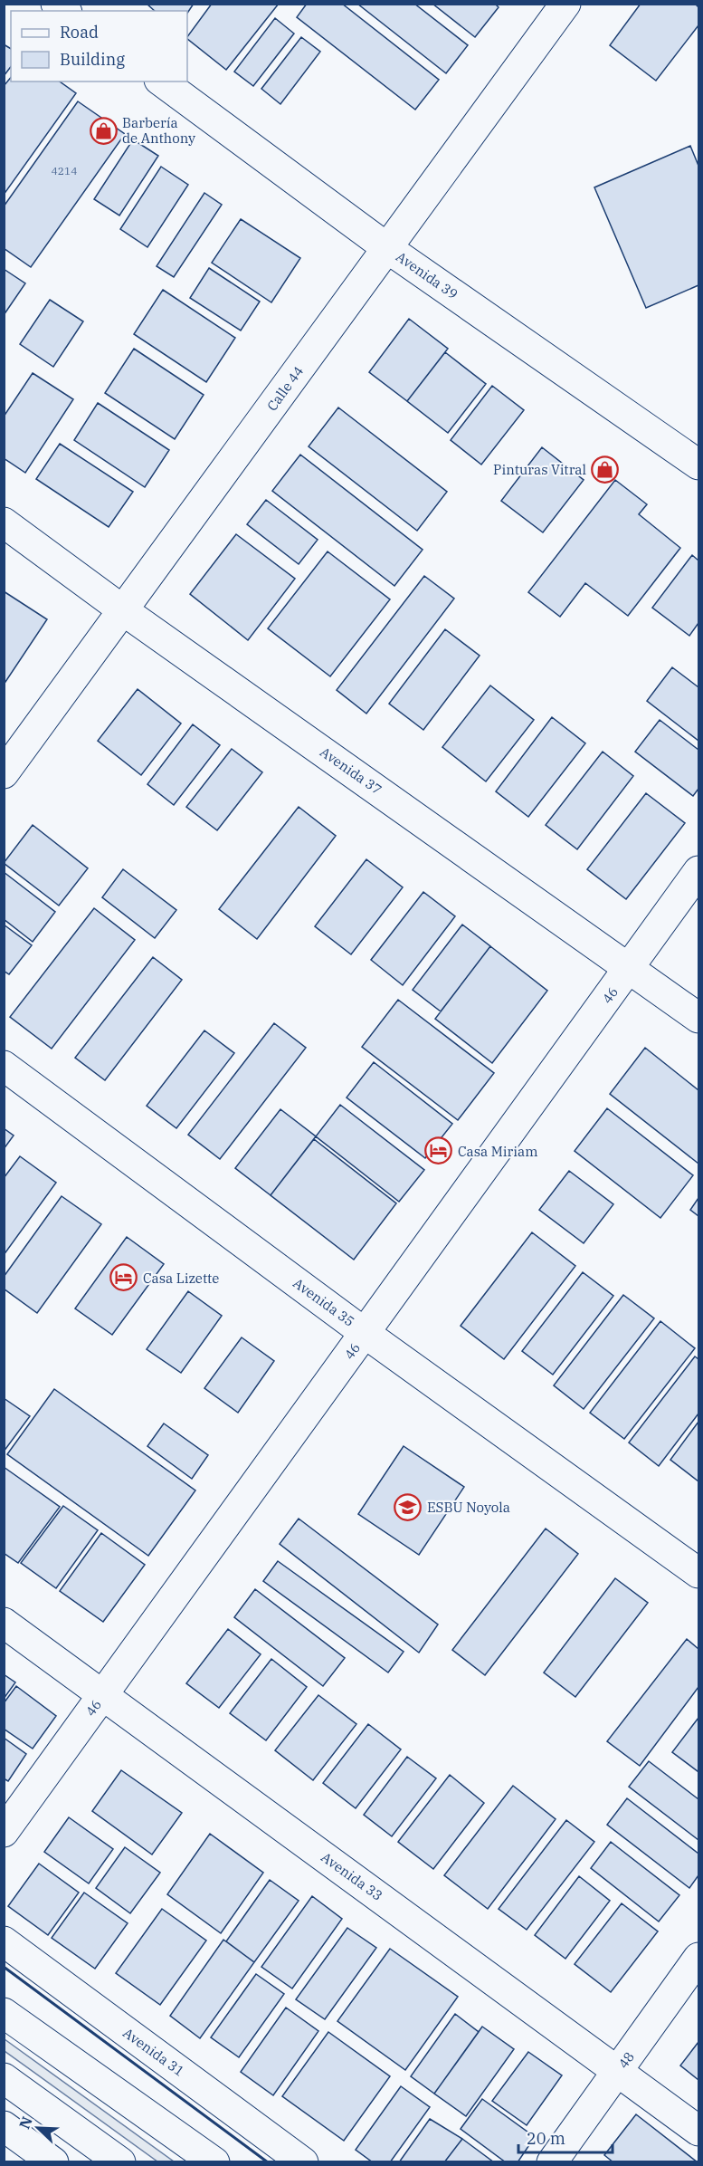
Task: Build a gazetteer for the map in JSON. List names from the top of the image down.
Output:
{
  "streets": {
    "street": [
      "Avenida 39",
      "Calle 44",
      "Avenida 37",
      "46",
      "Avenida 35",
      "Avenida 33",
      "Avenida 31",
      "48"
    ]
  },
  "crossings": [
    ["Avenida 39", "Calle 44"],
    ["Calle 44", "Avenida 37"],
    ["Avenida 37", "46"],
    ["46", "Avenida 35"],
    ["46", "Avenida 33"],
    ["Avenida 33", "48"]
  ],
  "places": {
    "shop": ["Barbería de Anthony", "Pinturas Vitral"],
    "hotel": ["Casa Miriam", "Casa Lizette"],
    "school or university": ["ESBU Noyola"]
  },
  "house_numbers": ["4214"],
  "legend": ["Road", "Building"],
  "scale_bar": "20 m",
  "north": "top left"
}
